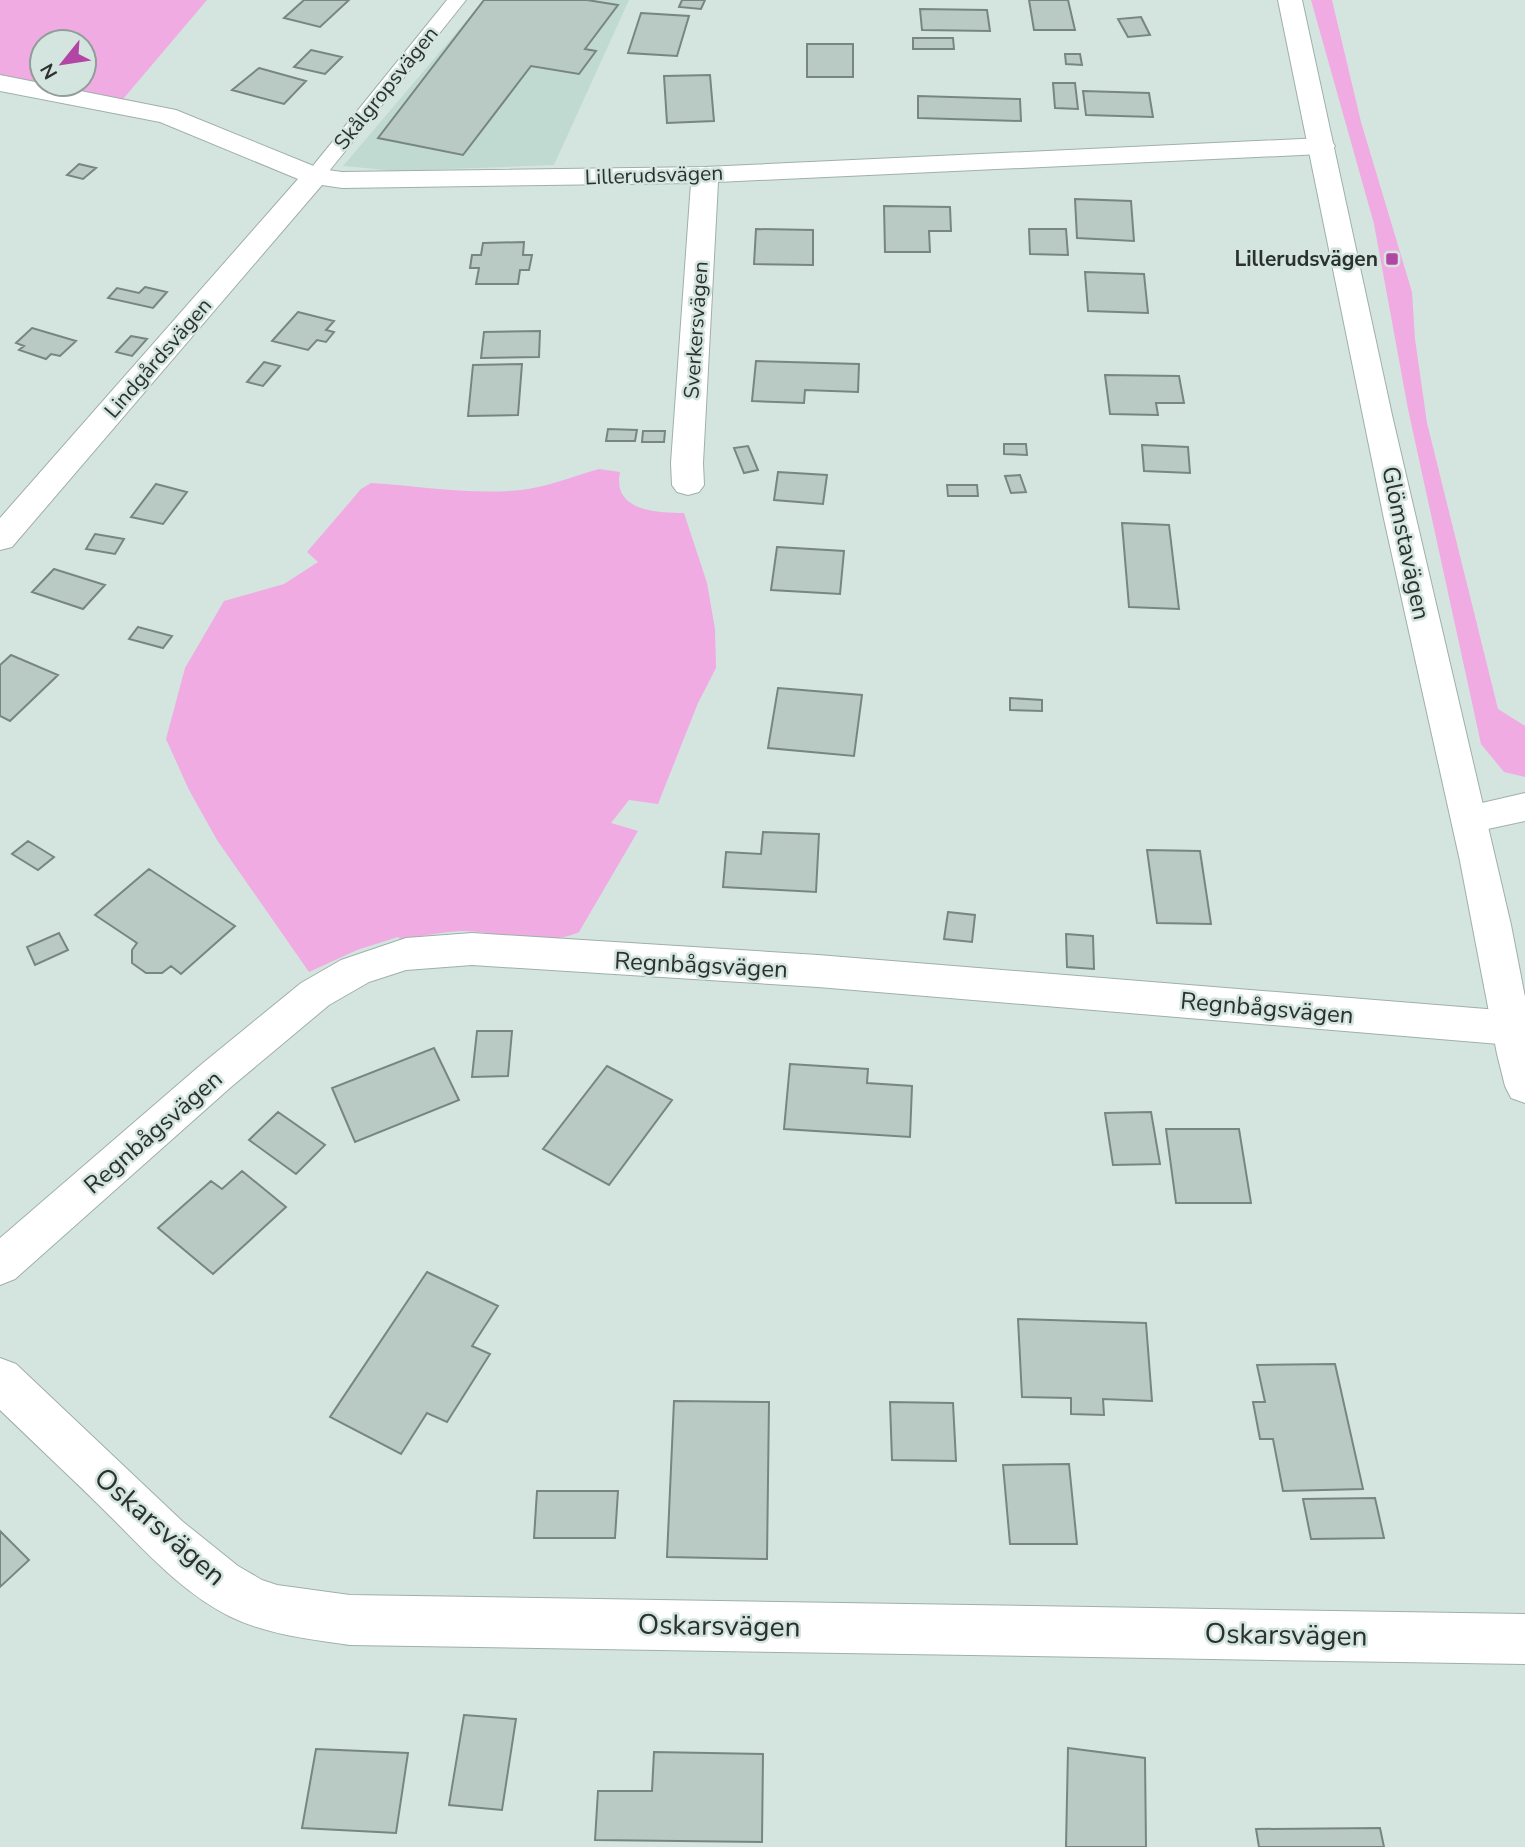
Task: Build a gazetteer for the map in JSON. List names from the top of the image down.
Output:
{
  "streets": {
    "street": [
      "Lillerudsvägen",
      "Sverkersvägen",
      "Lindgårdsvägen",
      "Glömstavägen",
      "Regnbågsvägen",
      "Oskarsvägen"
    ],
    "lane": ["Skålgropsvägen"]
  },
  "crossings": [
    ["Skålgropsvägen", "Lillerudsvägen"],
    ["Skålgropsvägen", "Lindgårdsvägen"],
    ["Lillerudsvägen", "Sverkersvägen"],
    ["Lillerudsvägen", "Lindgårdsvägen"],
    ["Lillerudsvägen", "Glömstavägen"],
    ["Glömstavägen", "Regnbågsvägen"]
  ],
  "places": {
    "transit": ["Lillerudsvägen"]
  },
  "north": "bottom left"
}
